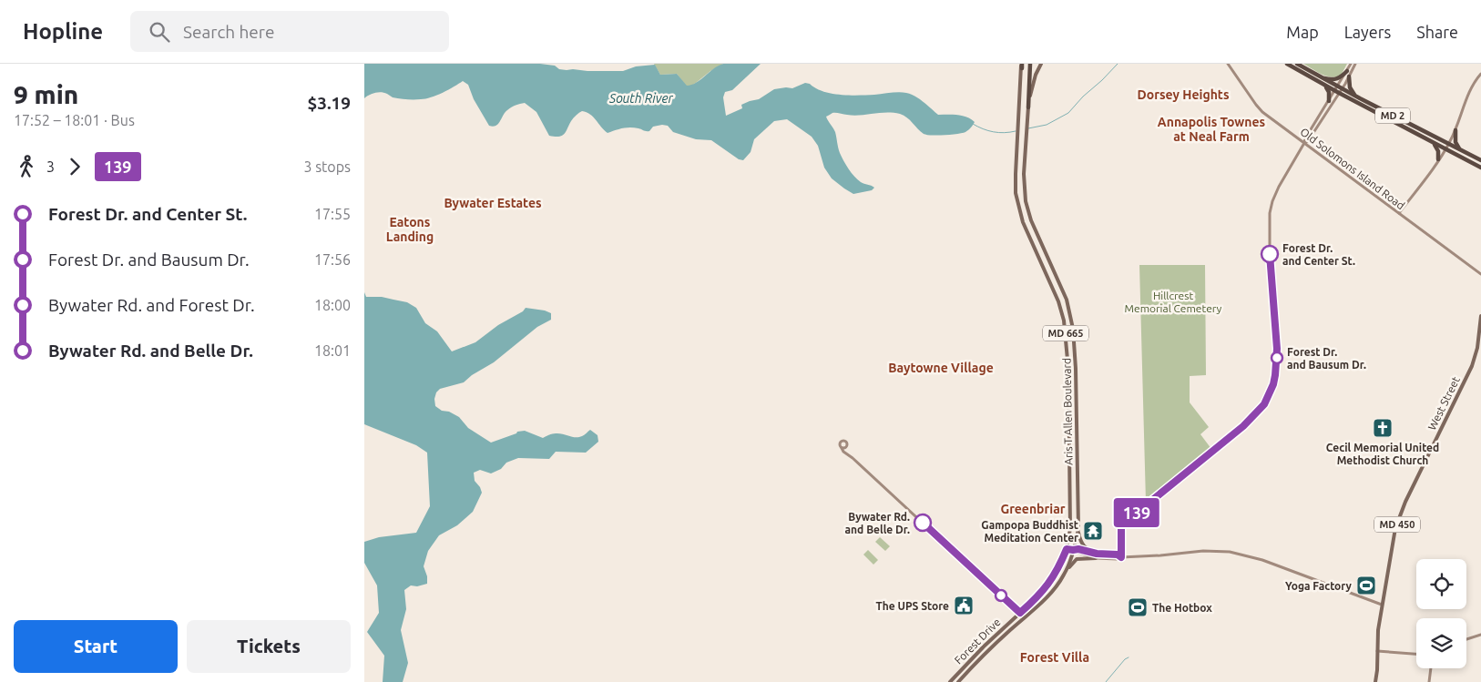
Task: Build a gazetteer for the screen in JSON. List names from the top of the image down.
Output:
{
  "streets": {
    "highway": ["MD 2", "MD 665", "Aris T Allen Boulevard"],
    "main road": ["West Street", "MD 450", "Forest Drive"],
    "street": ["Old Solomons Island Road"]
  },
  "crossings": [
    ["Aris T Allen Boulevard", "Forest Drive"]
  ],
  "districts": [
    "Dorsey Heights",
    "Annapolis Townes at Neal Farm",
    "Bywater Estates",
    "Eatons Landing",
    "Baytowne Village",
    "Greenbriar",
    "Forest Villa"
  ],
  "water": ["South River"],
  "parks": ["Hillcrest Memorial Cemetery"],
  "places": {
    "other": ["Forest Dr. and Center St.", "Forest Dr. and Bausum Dr.", "Bywater Rd. and Belle Dr."],
    "church": ["Cecil Memorial United Methodist Church"],
    "temple": ["Gampopa Buddhist Meditation Center"],
    "sports": ["Yoga Factory", "The Hotbox"],
    "public building": ["The UPS Store"]
  },
  "lines": ["bus line 139"],
  "page": {
    "header": "Hopline",
    "search": "Search here",
    "nav": ["Map", "Layers", "Share"],
    "heading": ["9 min", "17:52 – 18:01 · Bus", "$3.19"],
    "on_map": "139",
    "legs": ["3", "139", "3 stops"],
    "list": [
      {
        "name": "Forest Dr. and Center St.",
        "value": "17:55"
      },
      {
        "name": "Forest Dr. and Bausum Dr.",
        "value": "17:56"
      },
      {
        "name": "Bywater Rd. and Forest Dr.",
        "value": "18:00"
      },
      {
        "name": "Bywater Rd. and Belle Dr.",
        "value": "18:01"
      }
    ],
    "buttons": ["Start", "Tickets"]
  }
}
